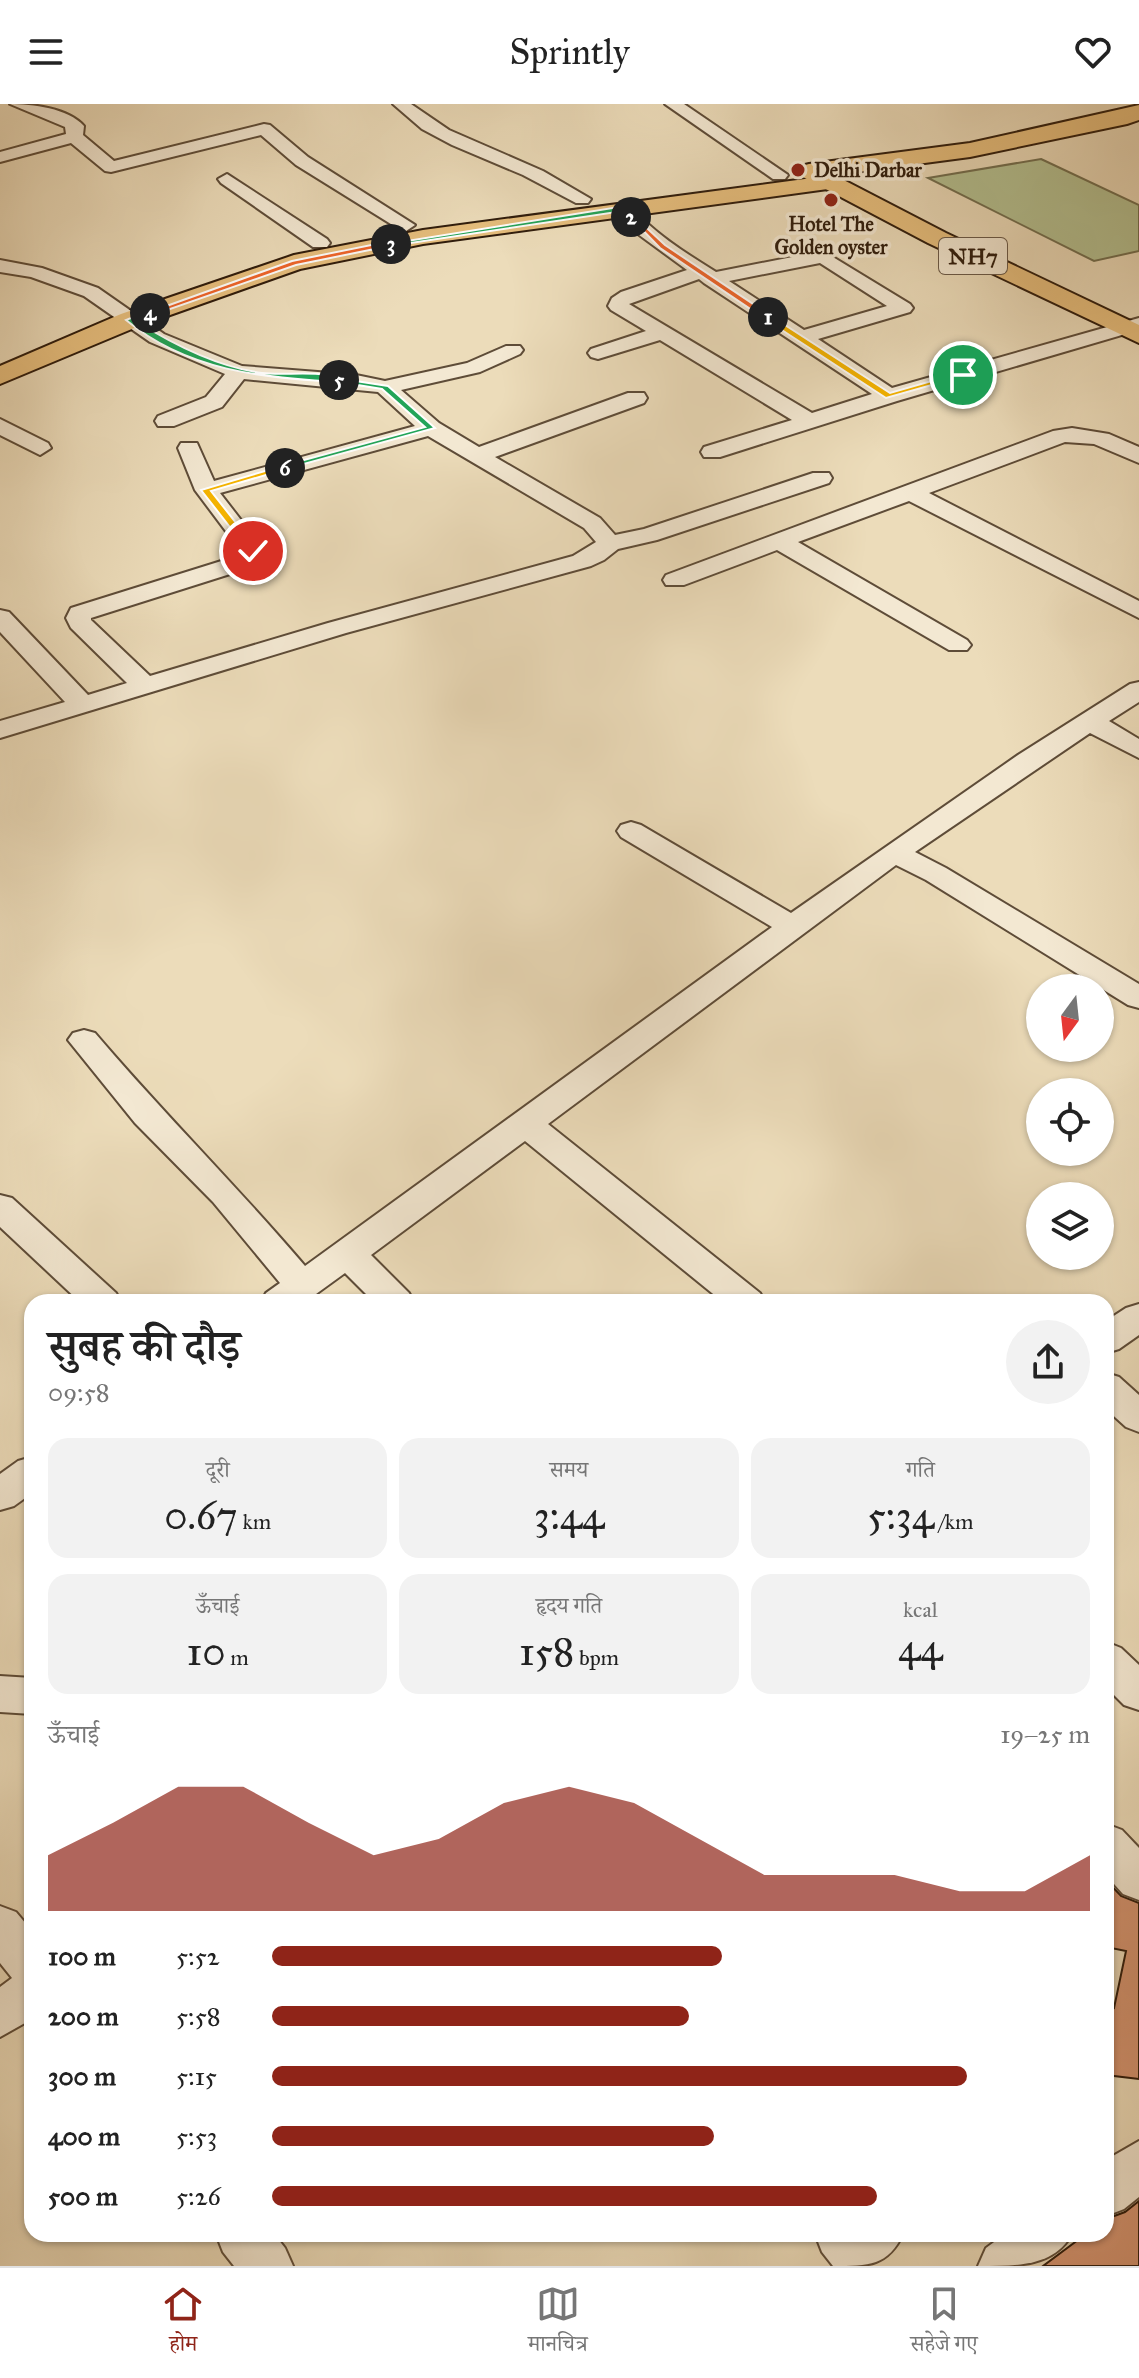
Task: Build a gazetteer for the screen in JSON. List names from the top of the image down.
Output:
{
  "streets": {
    "main road": ["NH7"]
  },
  "places": ["Delhi Darbar", "Hotel The Golden oyster"],
  "north": "bottom",
  "page": {
    "header": "Sprintly",
    "pins": [
      "2",
      "3",
      "4",
      "1",
      "5",
      "6"
    ],
    "heading": ["सुबह की दौड़", "09:58"],
    "stats": [
      ["दूरी", "0.67 km"],
      ["समय", "3:44"],
      ["गति", "5:34 /km"],
      ["ऊँचाई", "10 m"],
      ["हृदय गति", "158 bpm"],
      ["kcal", "44"]
    ],
    "chart": ["ऊँचाई", "19–25 m"],
    "list": [
      {
        "name": "100 m",
        "note": "5:52"
      },
      {
        "name": "200 m",
        "note": "5:58"
      },
      {
        "name": "300 m",
        "note": "5:15"
      },
      {
        "name": "400 m",
        "note": "5:53"
      },
      {
        "name": "500 m",
        "note": "5:26"
      }
    ],
    "tabs": ["होम", "मानचित्र", "सहेजे गए"]
  }
}
